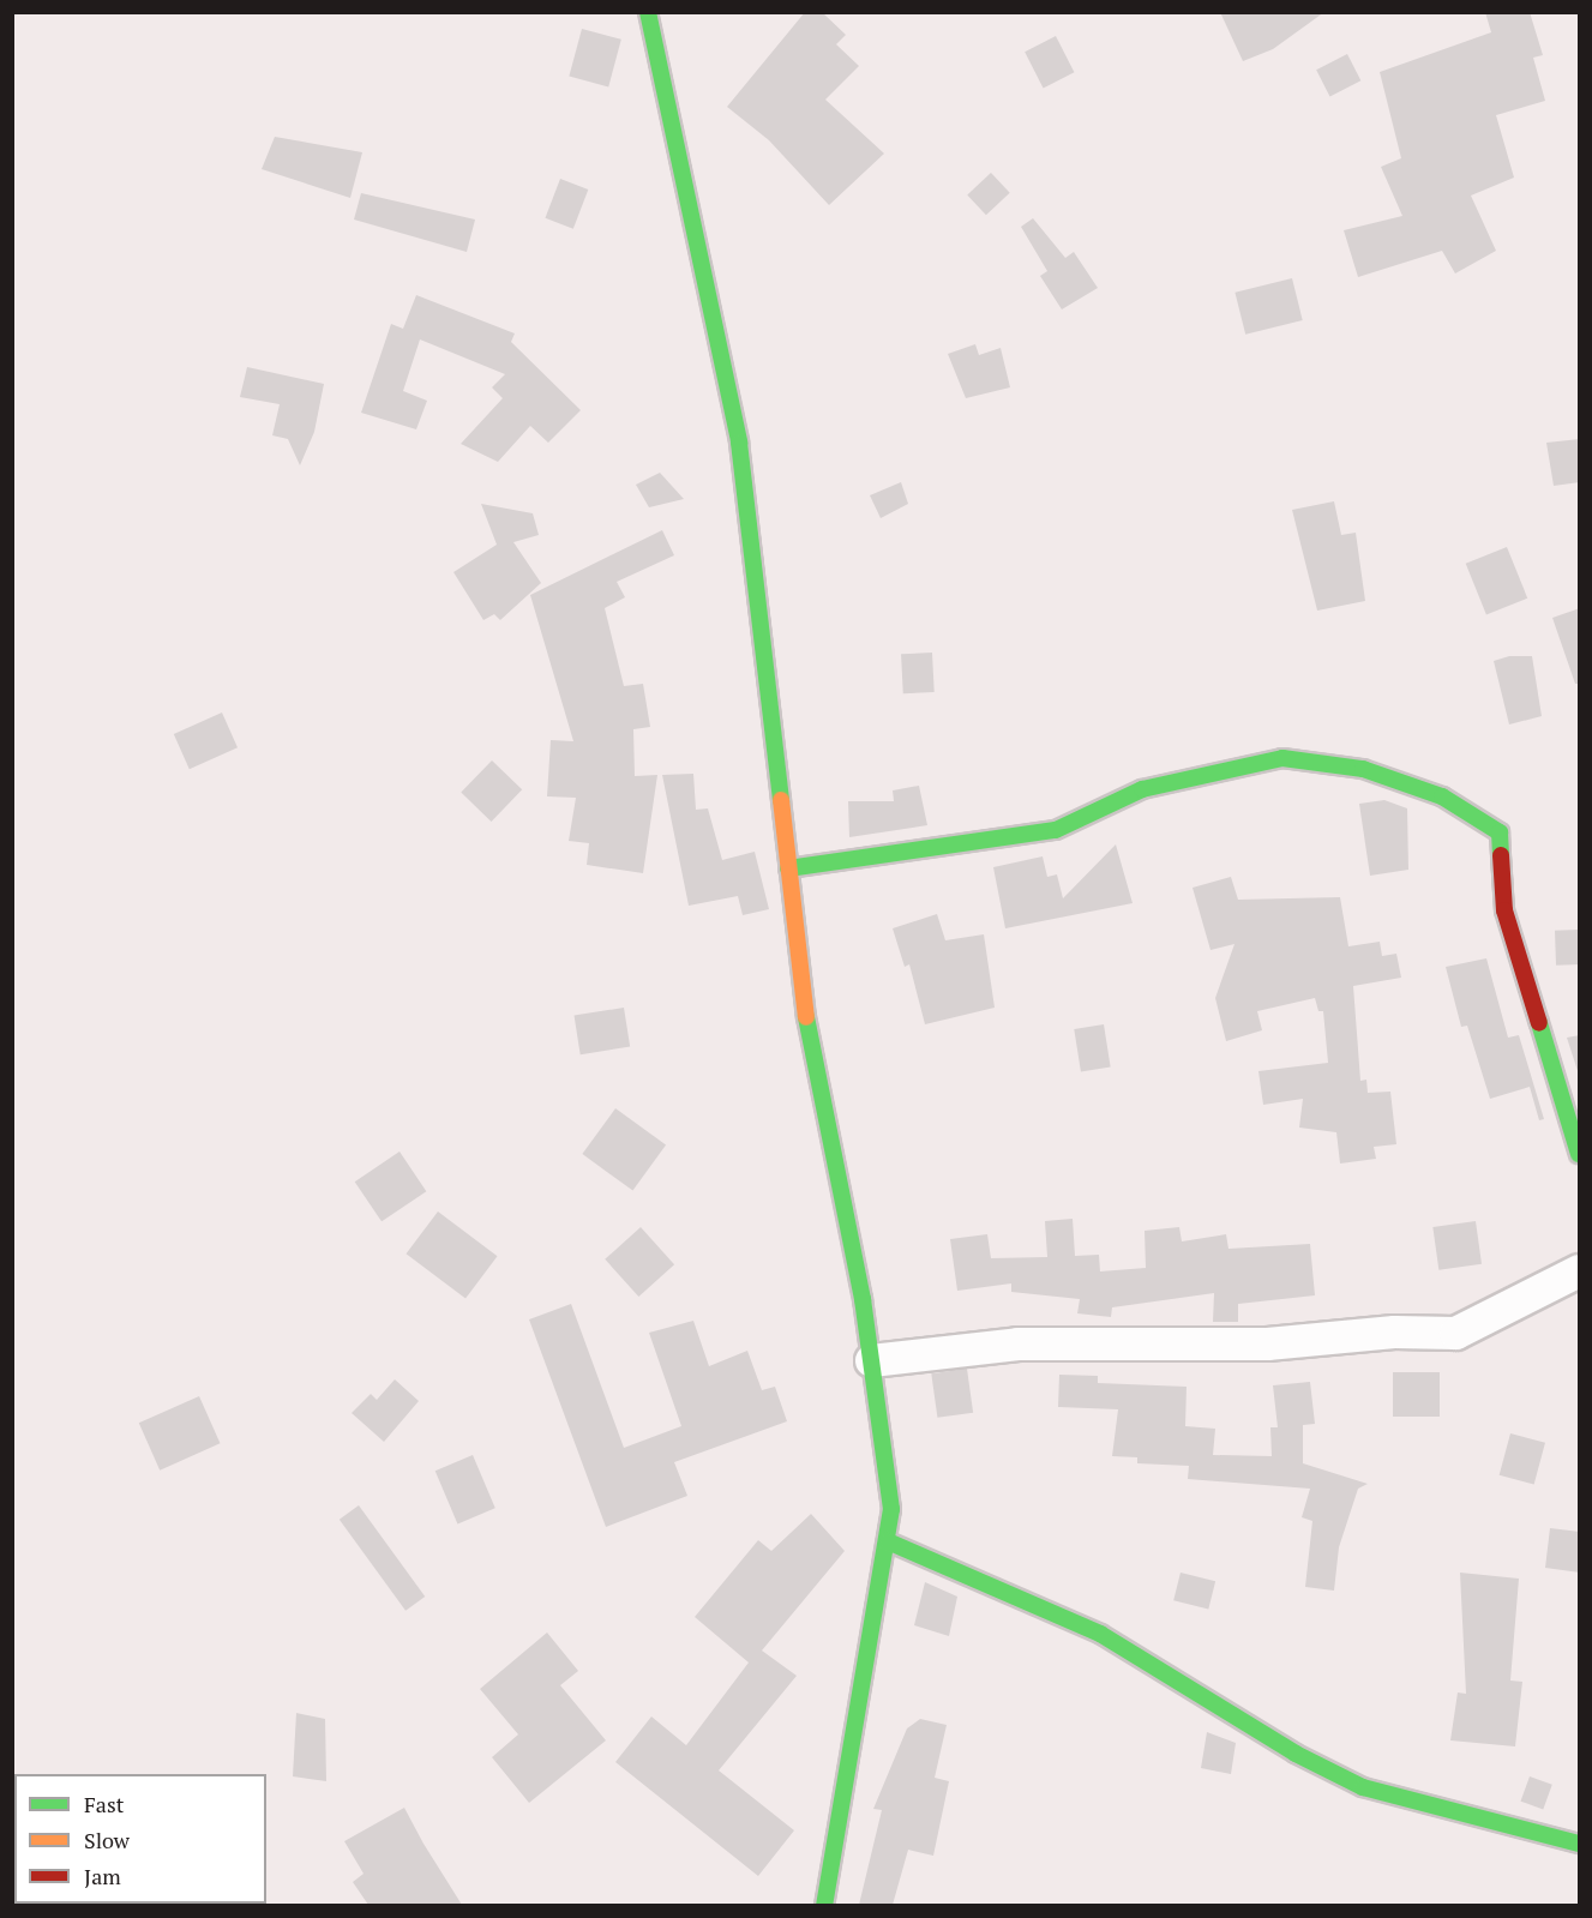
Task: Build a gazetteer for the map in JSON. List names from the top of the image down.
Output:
{
  "legend": ["Fast", "Slow", "Jam"]
}
